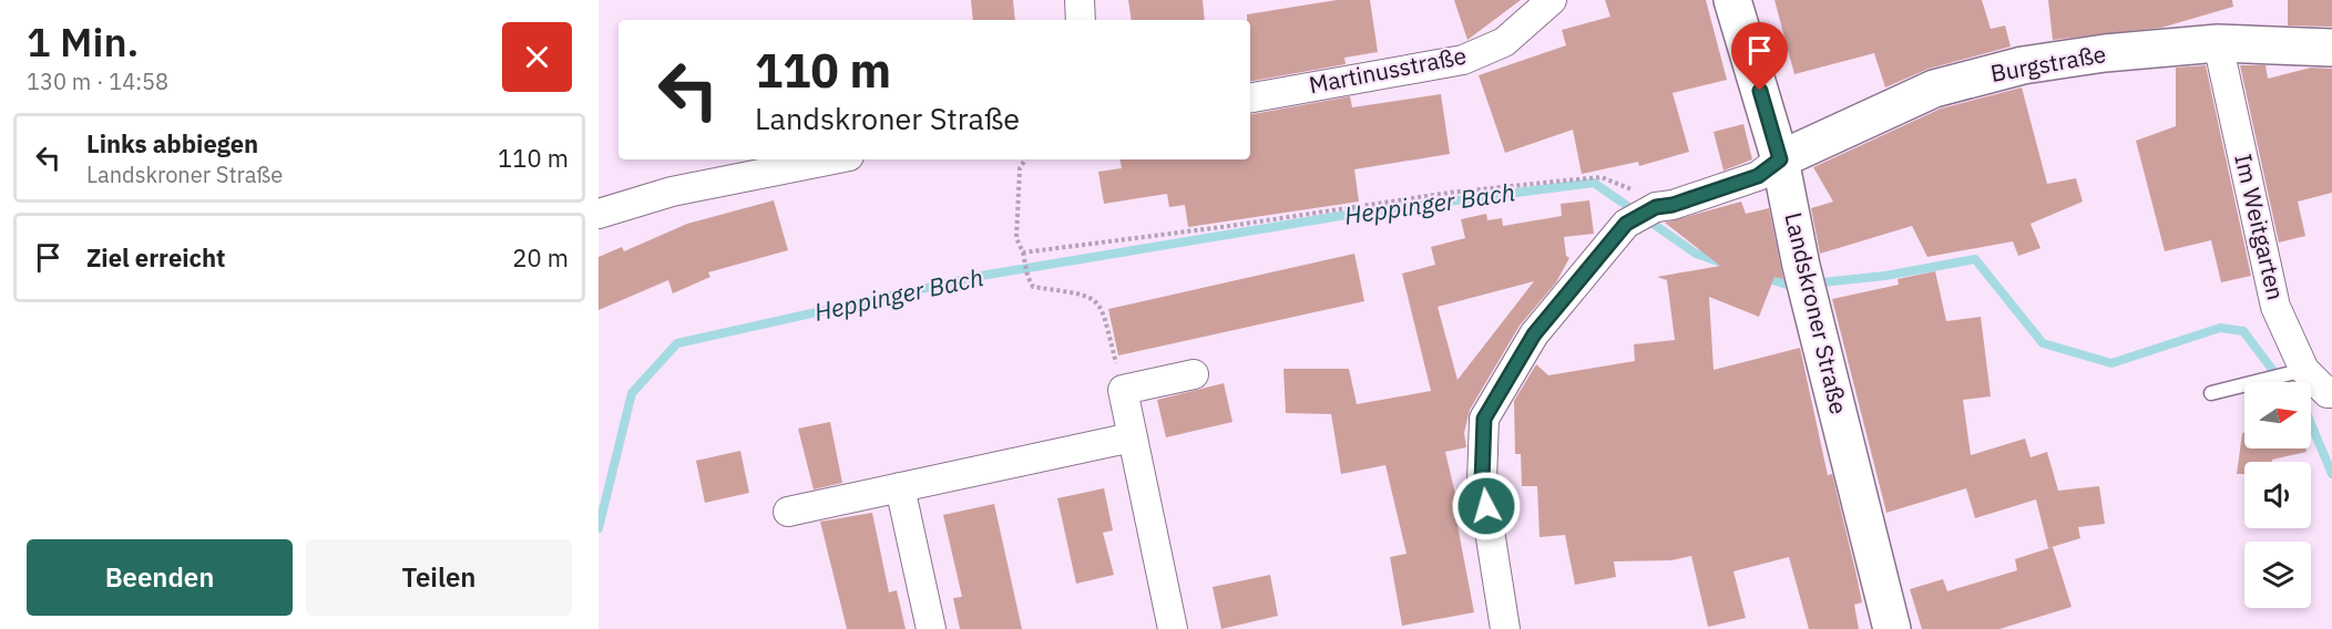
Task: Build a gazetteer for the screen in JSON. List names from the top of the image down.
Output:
{
  "streets": {
    "main road": ["Burgstraße", "Landskroner Straße"],
    "street": ["Martinusstraße", "Im Weitgarten"]
  },
  "crossings": [
    ["Burgstraße", "Im Weitgarten"],
    ["Burgstraße", "Landskroner Straße"]
  ],
  "water": ["Heppinger Bach"],
  "north": "right",
  "page": {
    "heading": ["1 Min.", "130 m · 14:58"],
    "turn": ["110 m", "Landskroner Straße"],
    "list": [
      {
        "name": "Links abbiegen",
        "note": "Landskroner Straße",
        "value": "110 m"
      },
      {
        "name": "Ziel erreicht",
        "value": "20 m"
      }
    ],
    "buttons": ["Beenden", "Teilen"]
  }
}
